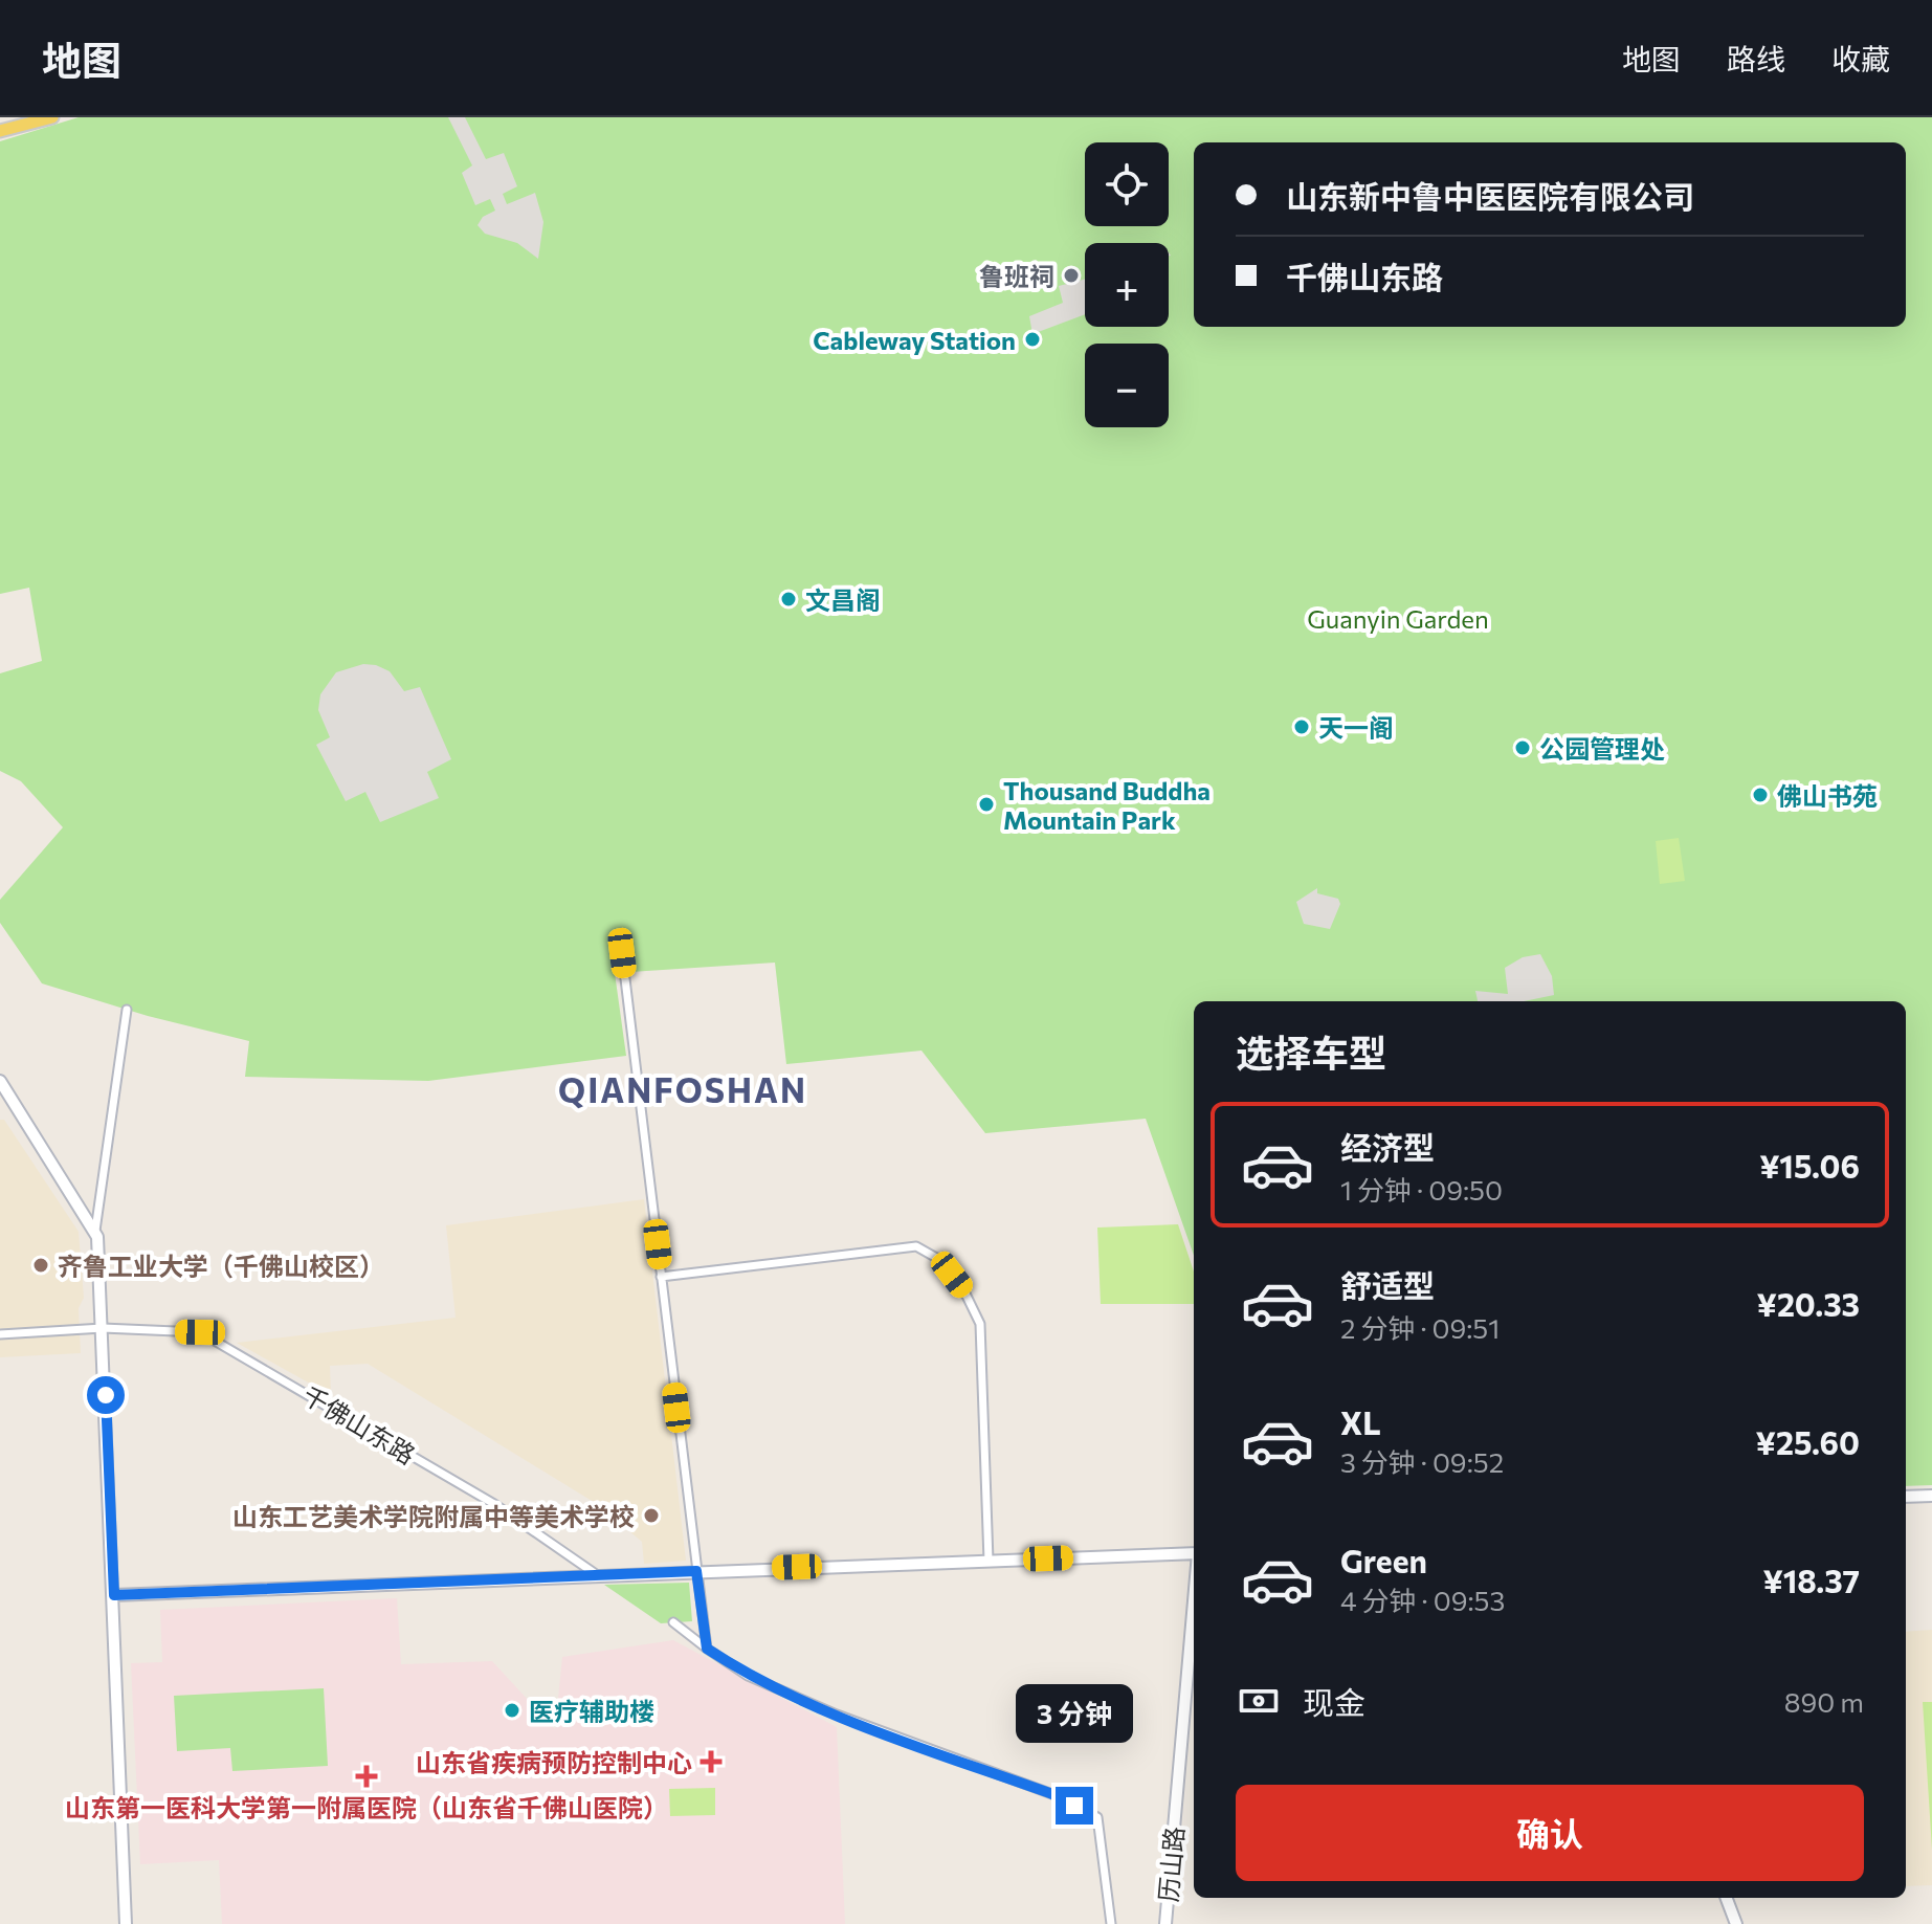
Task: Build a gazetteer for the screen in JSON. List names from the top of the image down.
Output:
{
  "streets": {
    "street": ["千佛山东路", "历山路"]
  },
  "districts": ["QIANFOSHAN"],
  "parks": ["Guanyin Garden"],
  "places": {
    "other": [
      "鲁班祠",
      "Cableway Station",
      "文昌阁",
      "天一阁",
      "公园管理处",
      "佛山书苑",
      "Thousand Buddha Mountain Park",
      "齐鲁工业大学（千佛山校区）",
      "山东工艺美术学院附属中等美术学校",
      "医疗辅助楼"
    ],
    "health": ["山东省疾病预防控制中心", "山东第一医科大学第一附属医院（山东省千佛山医院）"]
  },
  "page": {
    "header": "地图",
    "nav": ["地图", "路线", "收藏"],
    "map_buttons": ["+", "−"],
    "banner": ["山东新中鲁中医医院有限公司", "千佛山东路"],
    "heading": "选择车型",
    "list": [
      {
        "name": "经济型",
        "note": "1 分钟 · 09:50",
        "value": "¥15.06"
      },
      {
        "name": "舒适型",
        "note": "2 分钟 · 09:51",
        "value": "¥20.33"
      },
      {
        "name": "XL",
        "note": "3 分钟 · 09:52",
        "value": "¥25.60"
      },
      {
        "name": "Green",
        "note": "4 分钟 · 09:53",
        "value": "¥18.37"
      }
    ],
    "pay": ["现金", "890 m"],
    "bubble": "3 分钟",
    "buttons": "确认"
  }
}
